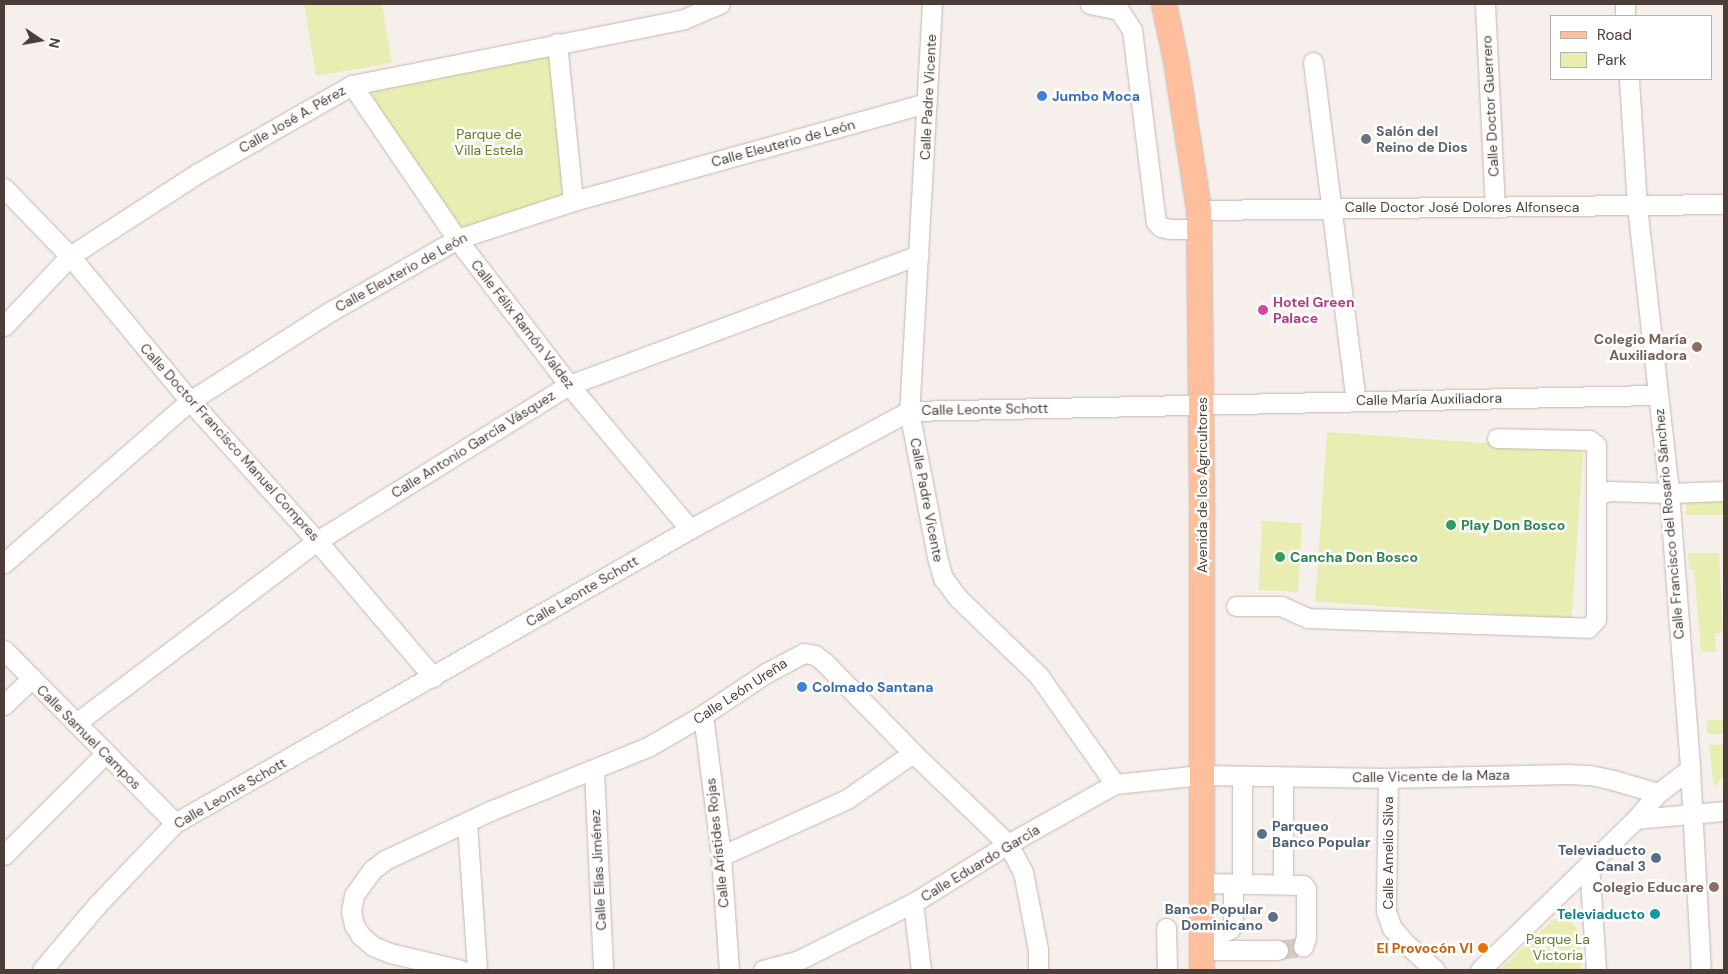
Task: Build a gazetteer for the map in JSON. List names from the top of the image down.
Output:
{
  "streets": {
    "main road": ["Avenida de los Agricultores"],
    "street": [
      "Calle Padre Vicente",
      "Calle Doctor Guerrero",
      "Calle José A. Pérez",
      "Calle Eleuterio de León",
      "Calle Doctor José Dolores Alfonseca",
      "Calle Félix Ramón Valdez",
      "Calle María Auxiliadora",
      "Calle Leonte Schott",
      "Calle Doctor Francisco Manuel Compres",
      "Calle Antonio García Vásquez",
      "Calle Francisco del Rosario Sánchez",
      "Calle León Ureña",
      "Calle Samuel Campos",
      "Calle Vicente de la Maza",
      "Calle Arístides Rojas",
      "Calle Amelio Silva",
      "Calle Eduardo García",
      "Calle Elías Jiménez"
    ]
  },
  "crossings": [
    ["Calle Padre Vicente", "Calle Eleuterio de León"],
    ["Calle Padre Vicente", "Calle Leonte Schott"],
    ["Calle Padre Vicente", "Calle Antonio García Vásquez"],
    ["Calle Padre Vicente", "Calle Eduardo García"],
    ["Calle Doctor Guerrero", "Calle Doctor José Dolores Alfonseca"],
    ["Calle José A. Pérez", "Calle Félix Ramón Valdez"],
    ["Calle José A. Pérez", "Calle Doctor Francisco Manuel Compres"],
    ["Calle Eleuterio de León", "Calle Félix Ramón Valdez"],
    ["Calle Eleuterio de León", "Calle Doctor Francisco Manuel Compres"],
    ["Calle Doctor José Dolores Alfonseca", "Avenida de los Agricultores"],
    ["Calle Doctor José Dolores Alfonseca", "Calle Francisco del Rosario Sánchez"],
    ["Calle Félix Ramón Valdez", "Calle Leonte Schott"],
    ["Calle Félix Ramón Valdez", "Calle Antonio García Vásquez"],
    ["Calle María Auxiliadora", "Calle Leonte Schott"],
    ["Calle María Auxiliadora", "Avenida de los Agricultores"],
    ["Calle María Auxiliadora", "Calle Francisco del Rosario Sánchez"],
    ["Calle Leonte Schott", "Calle Doctor Francisco Manuel Compres"],
    ["Calle Leonte Schott", "Avenida de los Agricultores"],
    ["Calle Leonte Schott", "Calle Samuel Campos"],
    ["Calle Doctor Francisco Manuel Compres", "Calle Antonio García Vásquez"],
    ["Calle Antonio García Vásquez", "Calle Samuel Campos"],
    ["Avenida de los Agricultores", "Calle Vicente de la Maza"],
    ["Avenida de los Agricultores", "Calle Eduardo García"],
    ["Calle León Ureña", "Calle Arístides Rojas"],
    ["Calle León Ureña", "Calle Eduardo García"],
    ["Calle León Ureña", "Calle Elías Jiménez"],
    ["Calle Vicente de la Maza", "Calle Amelio Silva"],
    ["Calle Vicente de la Maza", "Calle Eduardo García"]
  ],
  "parks": ["Parque de Villa Estela", "Parque La Victoria"],
  "places": [
    "Jumbo Moca",
    "Salón del Reino de Dios",
    "Hotel Green Palace",
    "Colegio María Auxiliadora",
    "Play Don Bosco",
    "Cancha Don Bosco",
    "Colmado Santana",
    "Parqueo Banco Popular",
    "Televiaducto Canal 3",
    "Colegio Educare",
    "Televiaducto",
    "Banco Popular Dominicano",
    "El Provocón VI"
  ],
  "legend": ["Road", "Park"],
  "north": "right"
}
